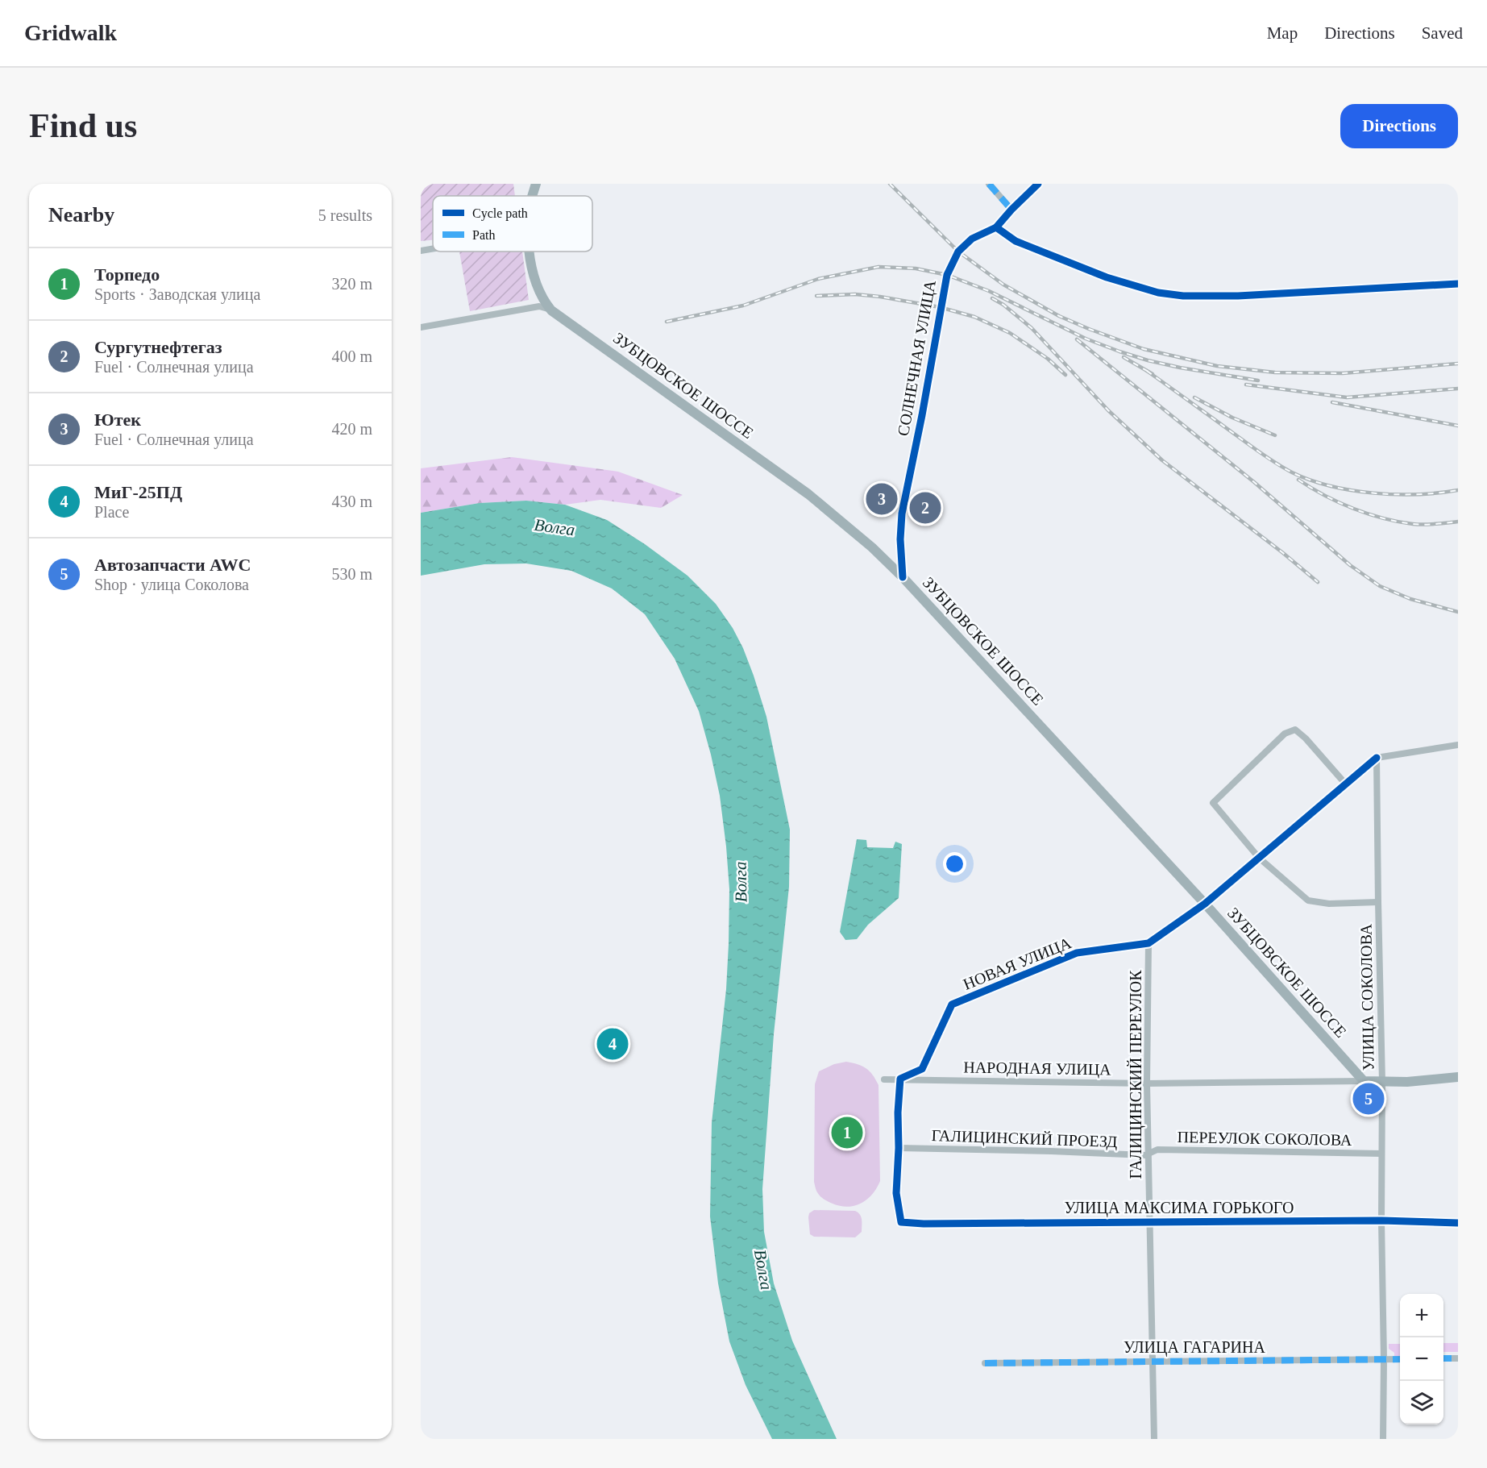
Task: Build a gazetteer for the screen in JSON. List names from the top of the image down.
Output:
{
  "streets": {
    "main road": ["ЗУБЦОВСКОЕ ШОССЕ"],
    "street": [
      "СОЛНЕЧНАЯ УЛИЦА",
      "НОВАЯ УЛИЦА",
      "УЛИЦА СОКОЛОВА",
      "НАРОДНАЯ УЛИЦА",
      "ГАЛИЦИНСКИЙ ПЕРЕУЛОК",
      "ГАЛИЦИНСКИЙ ПРОЕЗД",
      "ПЕРЕУЛОК СОКОЛОВА",
      "УЛИЦА МАКСИМА ГОРЬКОГО",
      "УЛИЦА ГАГАРИНА"
    ]
  },
  "crossings": [
    ["СОЛНЕЧНАЯ УЛИЦА", "ЗУБЦОВСКОЕ ШОССЕ"],
    ["ЗУБЦОВСКОЕ ШОССЕ", "НОВАЯ УЛИЦА"],
    ["ЗУБЦОВСКОЕ ШОССЕ", "НАРОДНАЯ УЛИЦА"],
    ["НОВАЯ УЛИЦА", "УЛИЦА СОКОЛОВА"],
    ["НОВАЯ УЛИЦА", "НАРОДНАЯ УЛИЦА"],
    ["НОВАЯ УЛИЦА", "ГАЛИЦИНСКИЙ ПЕРЕУЛОК"],
    ["УЛИЦА СОКОЛОВА", "ПЕРЕУЛОК СОКОЛОВА"],
    ["УЛИЦА СОКОЛОВА", "УЛИЦА МАКСИМА ГОРЬКОГО"],
    ["УЛИЦА СОКОЛОВА", "УЛИЦА ГАГАРИНА"],
    ["НАРОДНАЯ УЛИЦА", "ГАЛИЦИНСКИЙ ПЕРЕУЛОК"],
    ["ГАЛИЦИНСКИЙ ПЕРЕУЛОК", "ГАЛИЦИНСКИЙ ПРОЕЗД"],
    ["ГАЛИЦИНСКИЙ ПЕРЕУЛОК", "ПЕРЕУЛОК СОКОЛОВА"],
    ["ГАЛИЦИНСКИЙ ПЕРЕУЛОК", "УЛИЦА МАКСИМА ГОРЬКОГО"],
    ["ГАЛИЦИНСКИЙ ПЕРЕУЛОК", "УЛИЦА ГАГАРИНА"],
    ["ГАЛИЦИНСКИЙ ПРОЕЗД", "ПЕРЕУЛОК СОКОЛОВА"],
    ["ГАЛИЦИНСКИЙ ПРОЕЗД", "УЛИЦА МАКСИМА ГОРЬКОГО"]
  ],
  "water": ["Волга"],
  "legend": ["Cycle path", "Path"],
  "page": {
    "header": "Gridwalk",
    "nav": ["Map", "Directions", "Saved"],
    "buttons": "Directions",
    "title": "Find us",
    "heading": ["Nearby", "5 results"],
    "list": [
      {
        "mark": "1",
        "name": "Торпедо",
        "note": "Sports · Заводская улица",
        "value": "320 m"
      },
      {
        "mark": "2",
        "name": "Сургутнефтегаз",
        "note": "Fuel · Солнечная улица",
        "value": "400 m"
      },
      {
        "mark": "3",
        "name": "Ютек",
        "note": "Fuel · Солнечная улица",
        "value": "420 m"
      },
      {
        "mark": "4",
        "name": "МиГ-25ПД",
        "note": "Place",
        "value": "430 m"
      },
      {
        "mark": "5",
        "name": "Автозапчасти AWC",
        "note": "Shop · улица Соколова",
        "value": "530 m"
      }
    ],
    "pins": [
      "3",
      "2",
      "4",
      "5",
      "1"
    ],
    "map_buttons": ["+", "−"]
  }
}
